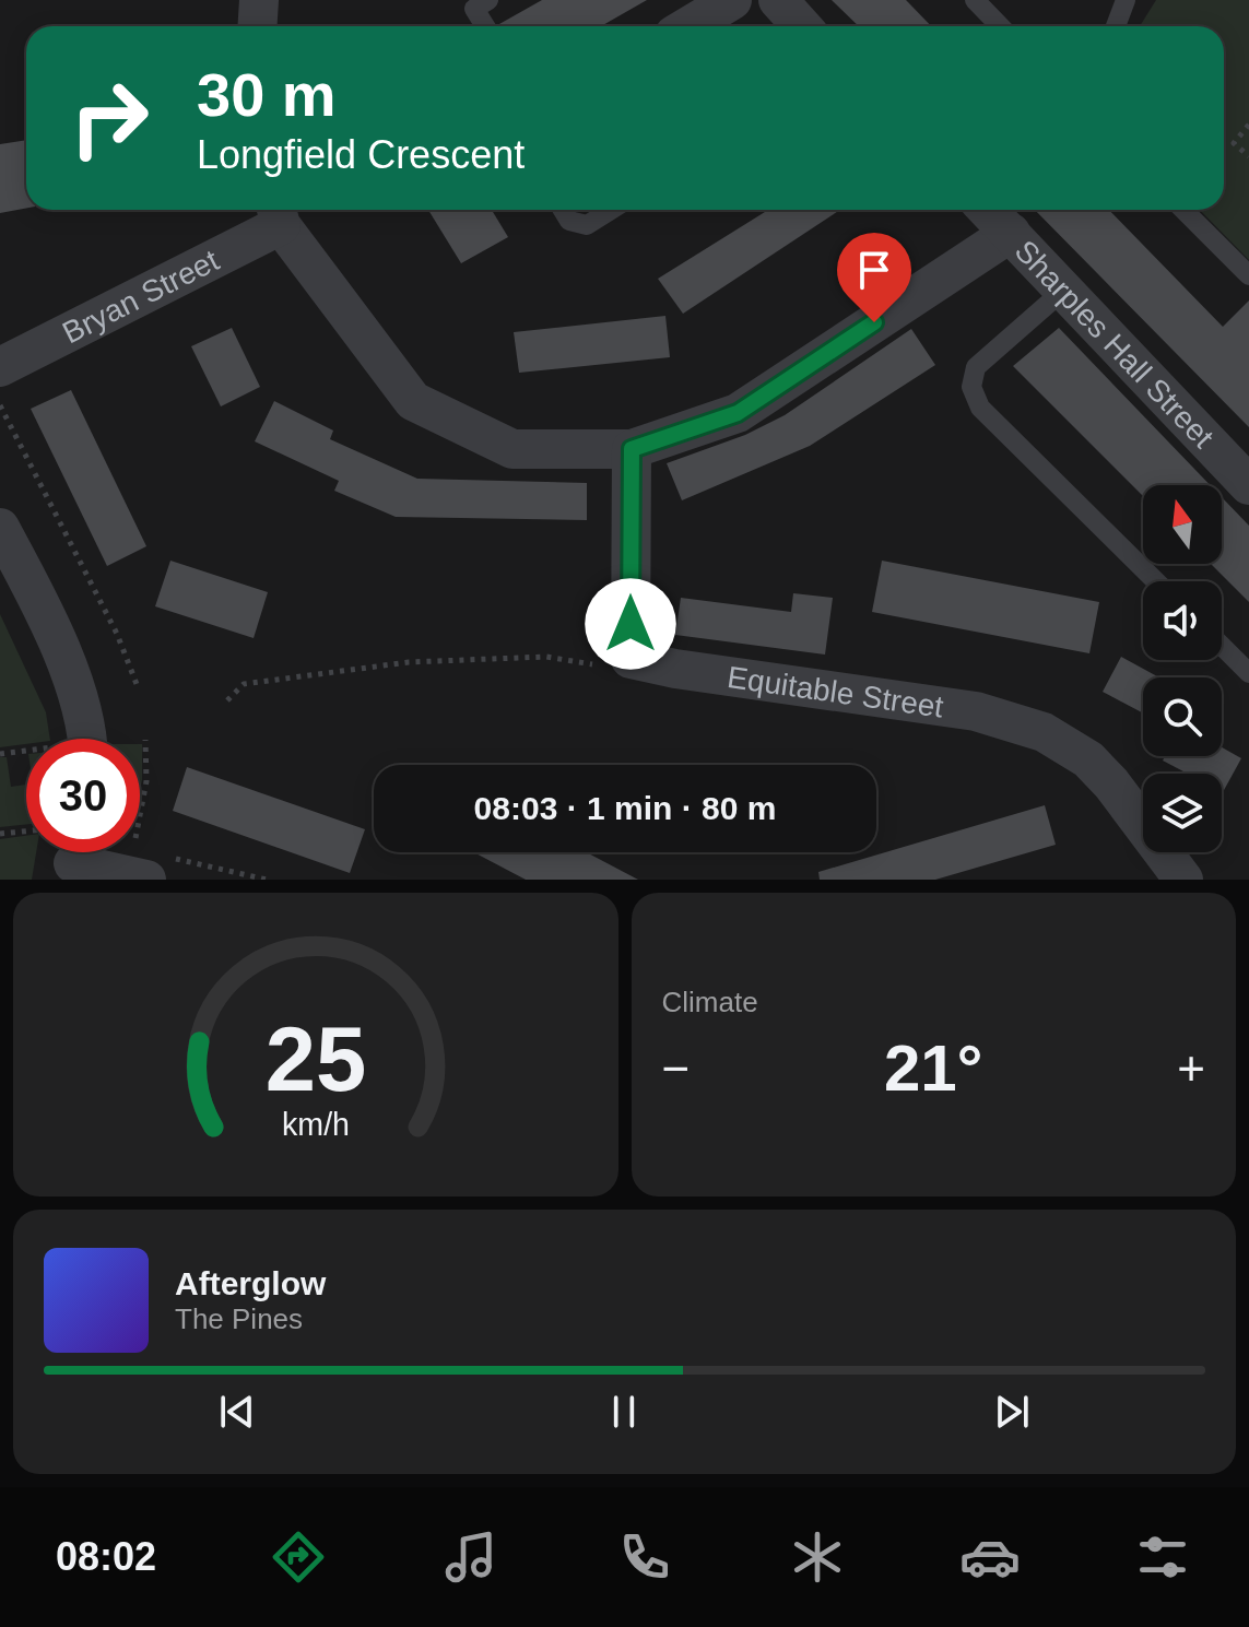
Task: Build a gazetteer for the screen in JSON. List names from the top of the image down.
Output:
{
  "streets": {
    "street": ["Bryan Street", "Sharples Hall Street", "Equitable Street"]
  },
  "north": "top",
  "page": {
    "turn": ["30 m", "Longfield Crescent"],
    "limit": "30",
    "trip": "08:03 · 1 min · 80 m",
    "tile": "Climate",
    "heat": ["−", "21°", "+"],
    "song": ["Afterglow", "The Pines"],
    "tabs": "08:02",
    "gauge": ["25", "km/h"]
  }
}
